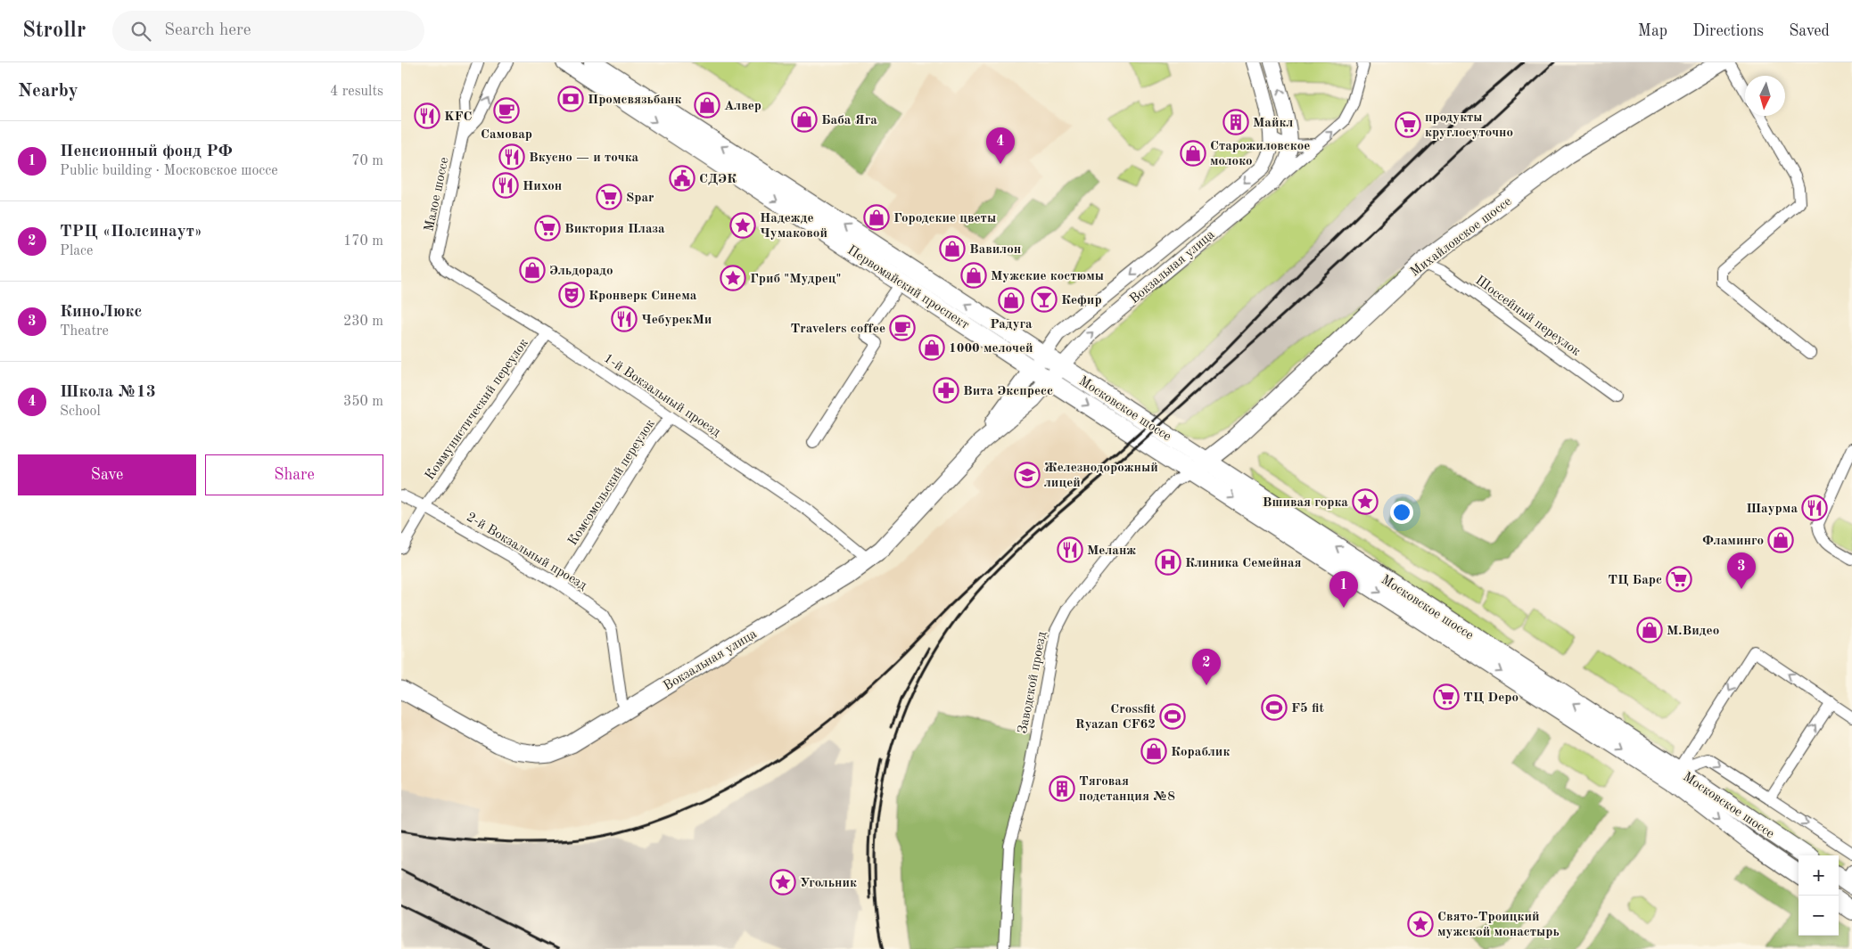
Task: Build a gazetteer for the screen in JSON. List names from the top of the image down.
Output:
{
  "streets": {
    "main road": [
      "Михайловское шоссе",
      "Вокзальная улица",
      "Первомайский проспект",
      "Московское шоссе"
    ],
    "street": [
      "Малое шоссе",
      "Шоссейный переулок",
      "1-й Вокзальный проезд",
      "Коммунистический переулок",
      "Комсомольский переулок",
      "2-й Вокзальный проезд",
      "Заводской проезд"
    ]
  },
  "crossings": [
    ["Малое шоссе", "1-й Вокзальный проезд"],
    ["Михайловское шоссе", "Шоссейный переулок"],
    ["Михайловское шоссе", "Московское шоссе"],
    ["Михайловское шоссе", "Заводской проезд"],
    ["Вокзальная улица", "Первомайский проспект"],
    ["Вокзальная улица", "1-й Вокзальный проезд"],
    ["Вокзальная улица", "Московское шоссе"],
    ["Вокзальная улица", "2-й Вокзальный проезд"],
    ["Первомайский проспект", "Московское шоссе"],
    ["1-й Вокзальный проезд", "Коммунистический переулок"],
    ["1-й Вокзальный проезд", "Комсомольский переулок"],
    ["Московское шоссе", "Заводской проезд"],
    ["Коммунистический переулок", "2-й Вокзальный проезд"],
    ["Комсомольский переулок", "2-й Вокзальный проезд"]
  ],
  "places": {
    "bank": ["Промсвязьбанк"],
    "shop": [
      "Алвер",
      "Баба Яга",
      "Старожиловское молоко",
      "Городские цветы",
      "Вавилон",
      "Эльдорадо",
      "Мужские костюмы",
      "Радуга",
      "1000 мелочей",
      "Фламинго",
      "М.Видео",
      "Кораблик"
    ],
    "cafe": ["Самовар", "Travelers coffee"],
    "restaurant": [
      "KFC",
      "Вкусно — и точка",
      "Нихон",
      "ЧебурекМи",
      "Шаурма",
      "Меланж"
    ],
    "building": ["Майкл", "Тяговая подстанция №8"],
    "supermarket": [
      "продукты круглосуточно",
      "Spar",
      "Виктория Плаза",
      "ТЦ Барс",
      "ТЦ Depo"
    ],
    "public building": ["СДЭК"],
    "place": [
      "Надежде Чумаковой",
      "Гриб \"Мудрец\"",
      "Вшивая горка",
      "Угольник",
      "Свято-Троицкий мужской монастырь"
    ],
    "theatre": ["Кронверк Синема"],
    "bar": ["Кефир"],
    "pharmacy": ["Вита Экспресс"],
    "school or university": ["Железнодорожный лицей"],
    "hospital": ["Клиника Семейная"],
    "sports": ["F5 fit", "Crossfit Ryazan CF62"]
  },
  "north": "bottom",
  "page": {
    "header": "Strollr",
    "search": "Search here",
    "nav": ["Map", "Directions", "Saved"],
    "heading": ["Nearby", "4 results"],
    "list": [
      {
        "mark": "1",
        "name": "Пенсионный фонд РФ",
        "note": "Public building · Московское шоссе",
        "value": "70 m"
      },
      {
        "mark": "2",
        "name": "ТРЦ «Полсинаут»",
        "note": "Place",
        "value": "170 m"
      },
      {
        "mark": "3",
        "name": "КиноЛюкс",
        "note": "Theatre",
        "value": "230 m"
      },
      {
        "mark": "4",
        "name": "Школа №13",
        "note": "School",
        "value": "350 m"
      }
    ],
    "pins": [
      "4",
      "3",
      "1",
      "2"
    ],
    "buttons": ["Save", "Share"],
    "map_buttons": ["+", "−"]
  }
}
